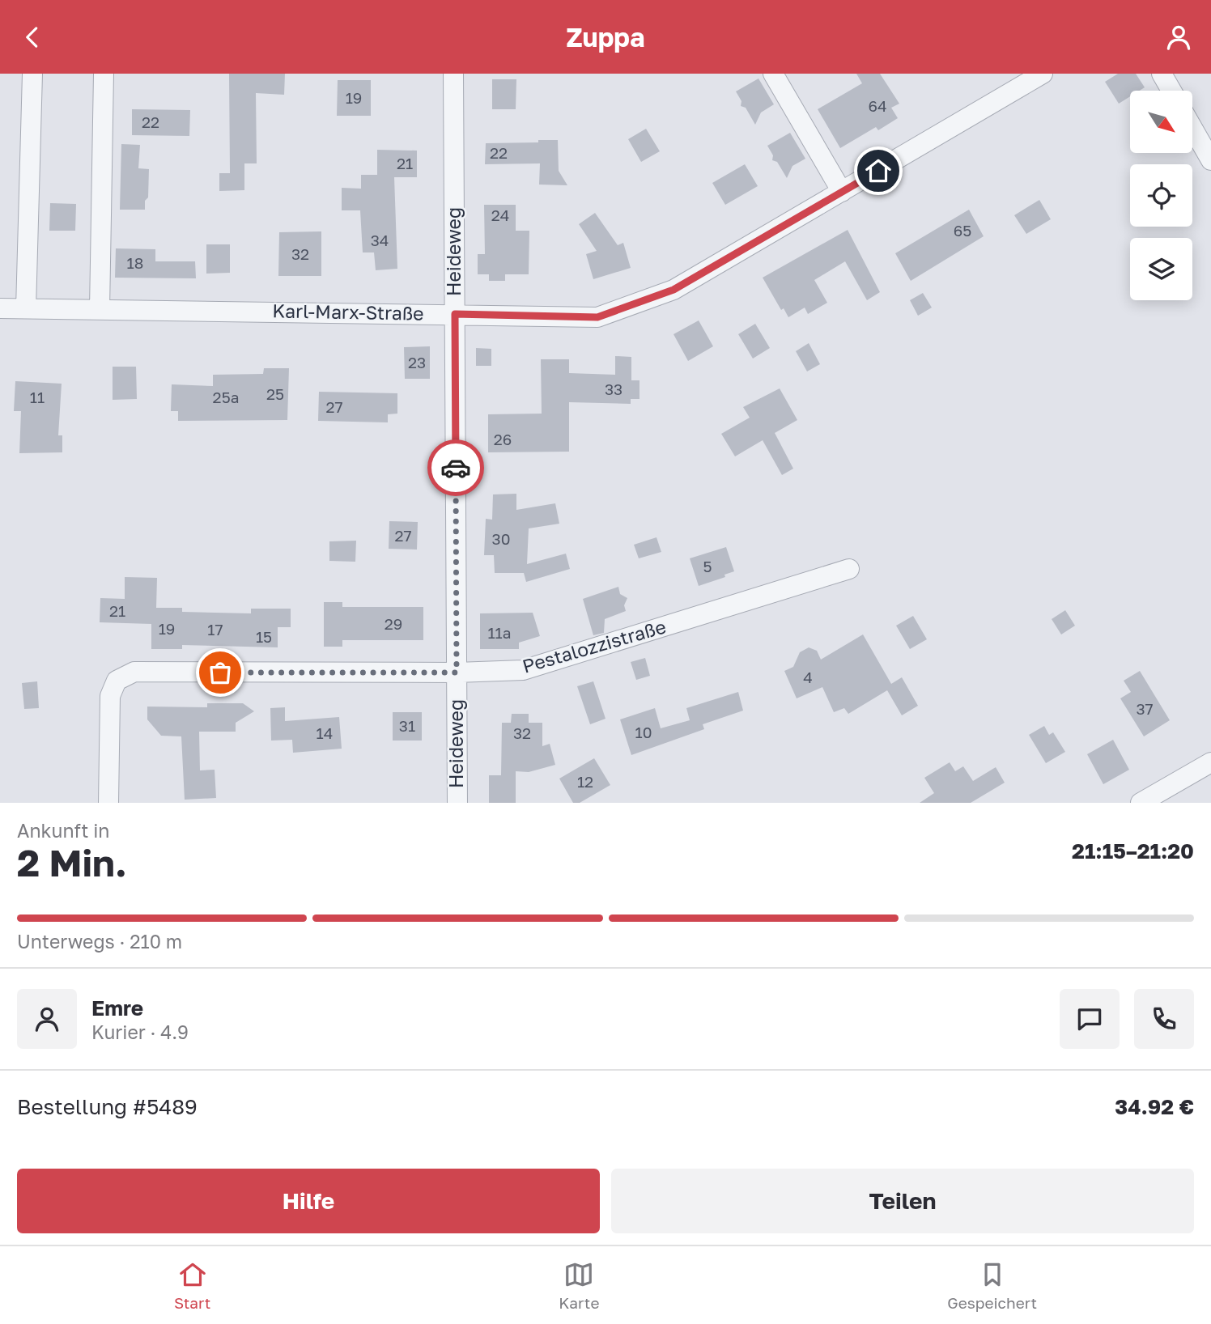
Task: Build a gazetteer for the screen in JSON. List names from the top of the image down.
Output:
{
  "streets": {
    "street": ["Heideweg", "Karl-Marx-Straße", "Pestalozzistraße"]
  },
  "crossings": [
    ["Heideweg", "Karl-Marx-Straße"],
    ["Heideweg", "Pestalozzistraße"]
  ],
  "house_numbers": [
    "19",
    "64",
    "22",
    "22",
    "21",
    "24",
    "65",
    "34",
    "32",
    "18",
    "23",
    "33",
    "25",
    "11",
    "25a",
    "27",
    "26",
    "27",
    "30",
    "5",
    "21",
    "29",
    "19",
    "17",
    "11a",
    "15",
    "4",
    "37",
    "31",
    "10",
    "14",
    "32",
    "12"
  ],
  "north": "bottom right",
  "page": {
    "header": "Zuppa",
    "heading": ["2 Min.", "Ankunft in", "21:15–21:20"],
    "panel": [
      "Emre",
      "Kurier · 4.9",
      "Bestellung #5489",
      "34.92 €"
    ],
    "bar": "Unterwegs · 210 m",
    "buttons": ["Hilfe", "Teilen"],
    "tabs": ["Start", "Karte", "Gespeichert"]
  }
}
